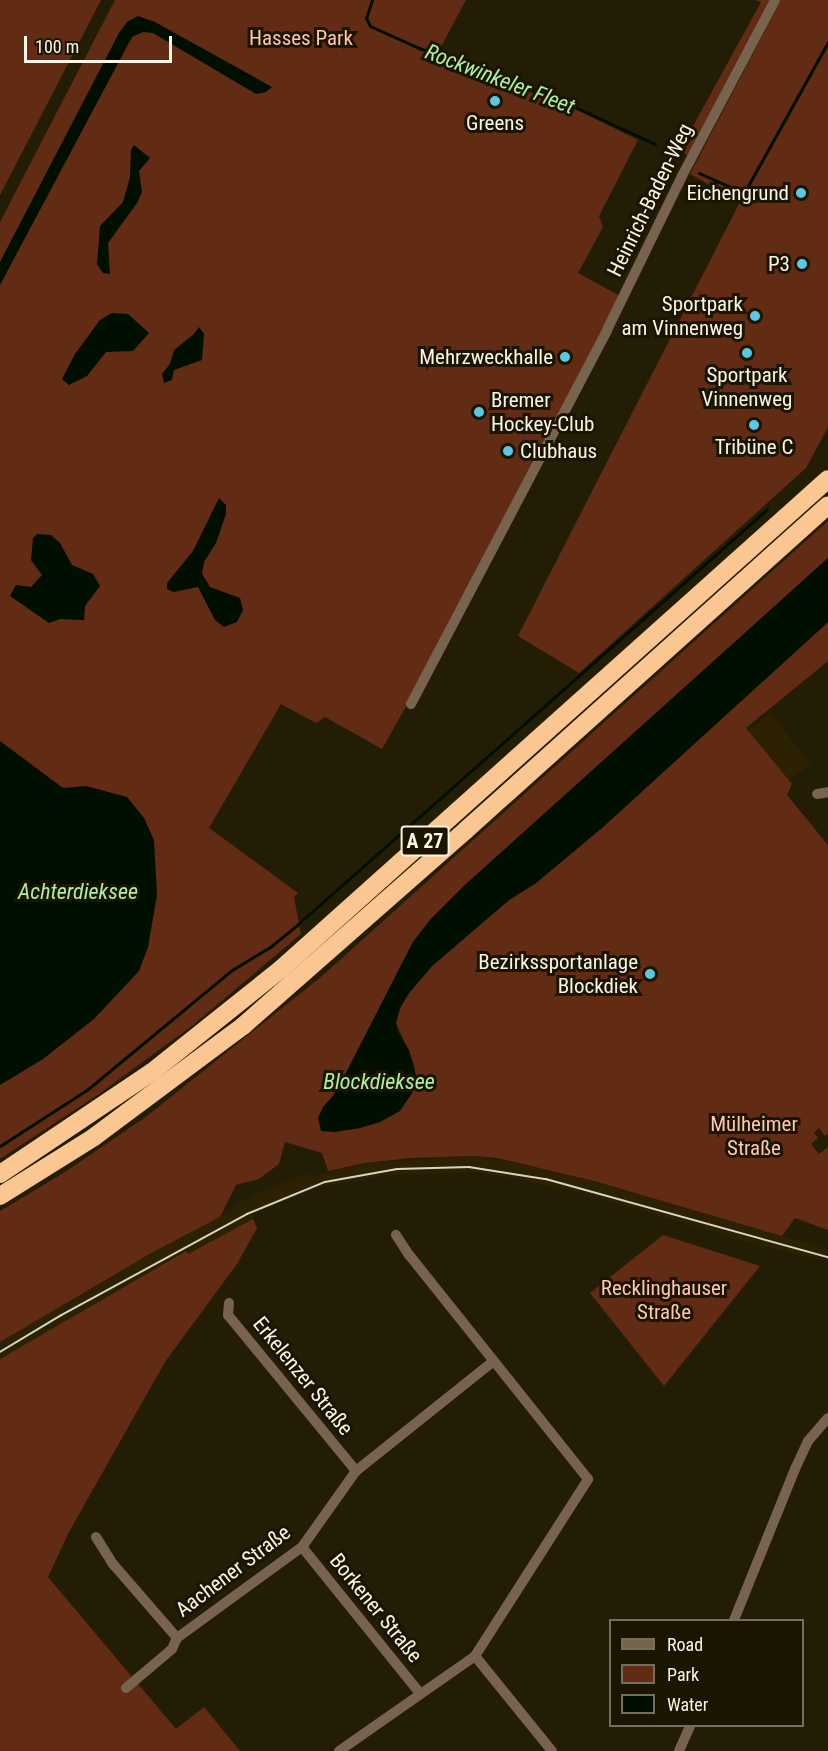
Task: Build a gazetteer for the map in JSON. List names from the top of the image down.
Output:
{
  "streets": {
    "highway": ["A 27"],
    "street": [
      "Heinrich-Baden-Weg",
      "Erkelenzer Straße",
      "Aachener Straße",
      "Borkener Straße"
    ]
  },
  "crossings": [
    ["Erkelenzer Straße", "Aachener Straße"],
    ["Aachener Straße", "Borkener Straße"]
  ],
  "water": ["Rockwinkeler Fleet", "Achterdieksee", "Blockdieksee"],
  "parks": ["Hasses Park", "Mülheimer Straße", "Recklinghauser Straße"],
  "places": [
    "Greens",
    "Eichengrund",
    "P3",
    "Sportpark am Vinnenweg",
    "Sportpark Vinnenweg",
    "Mehrzweckhalle",
    "Bremer Hockey-Club",
    "Tribüne C",
    "Clubhaus",
    "Bezirkssportanlage Blockdiek"
  ],
  "legend": ["Road", "Park", "Water"],
  "scale_bar": "100 m"
}
